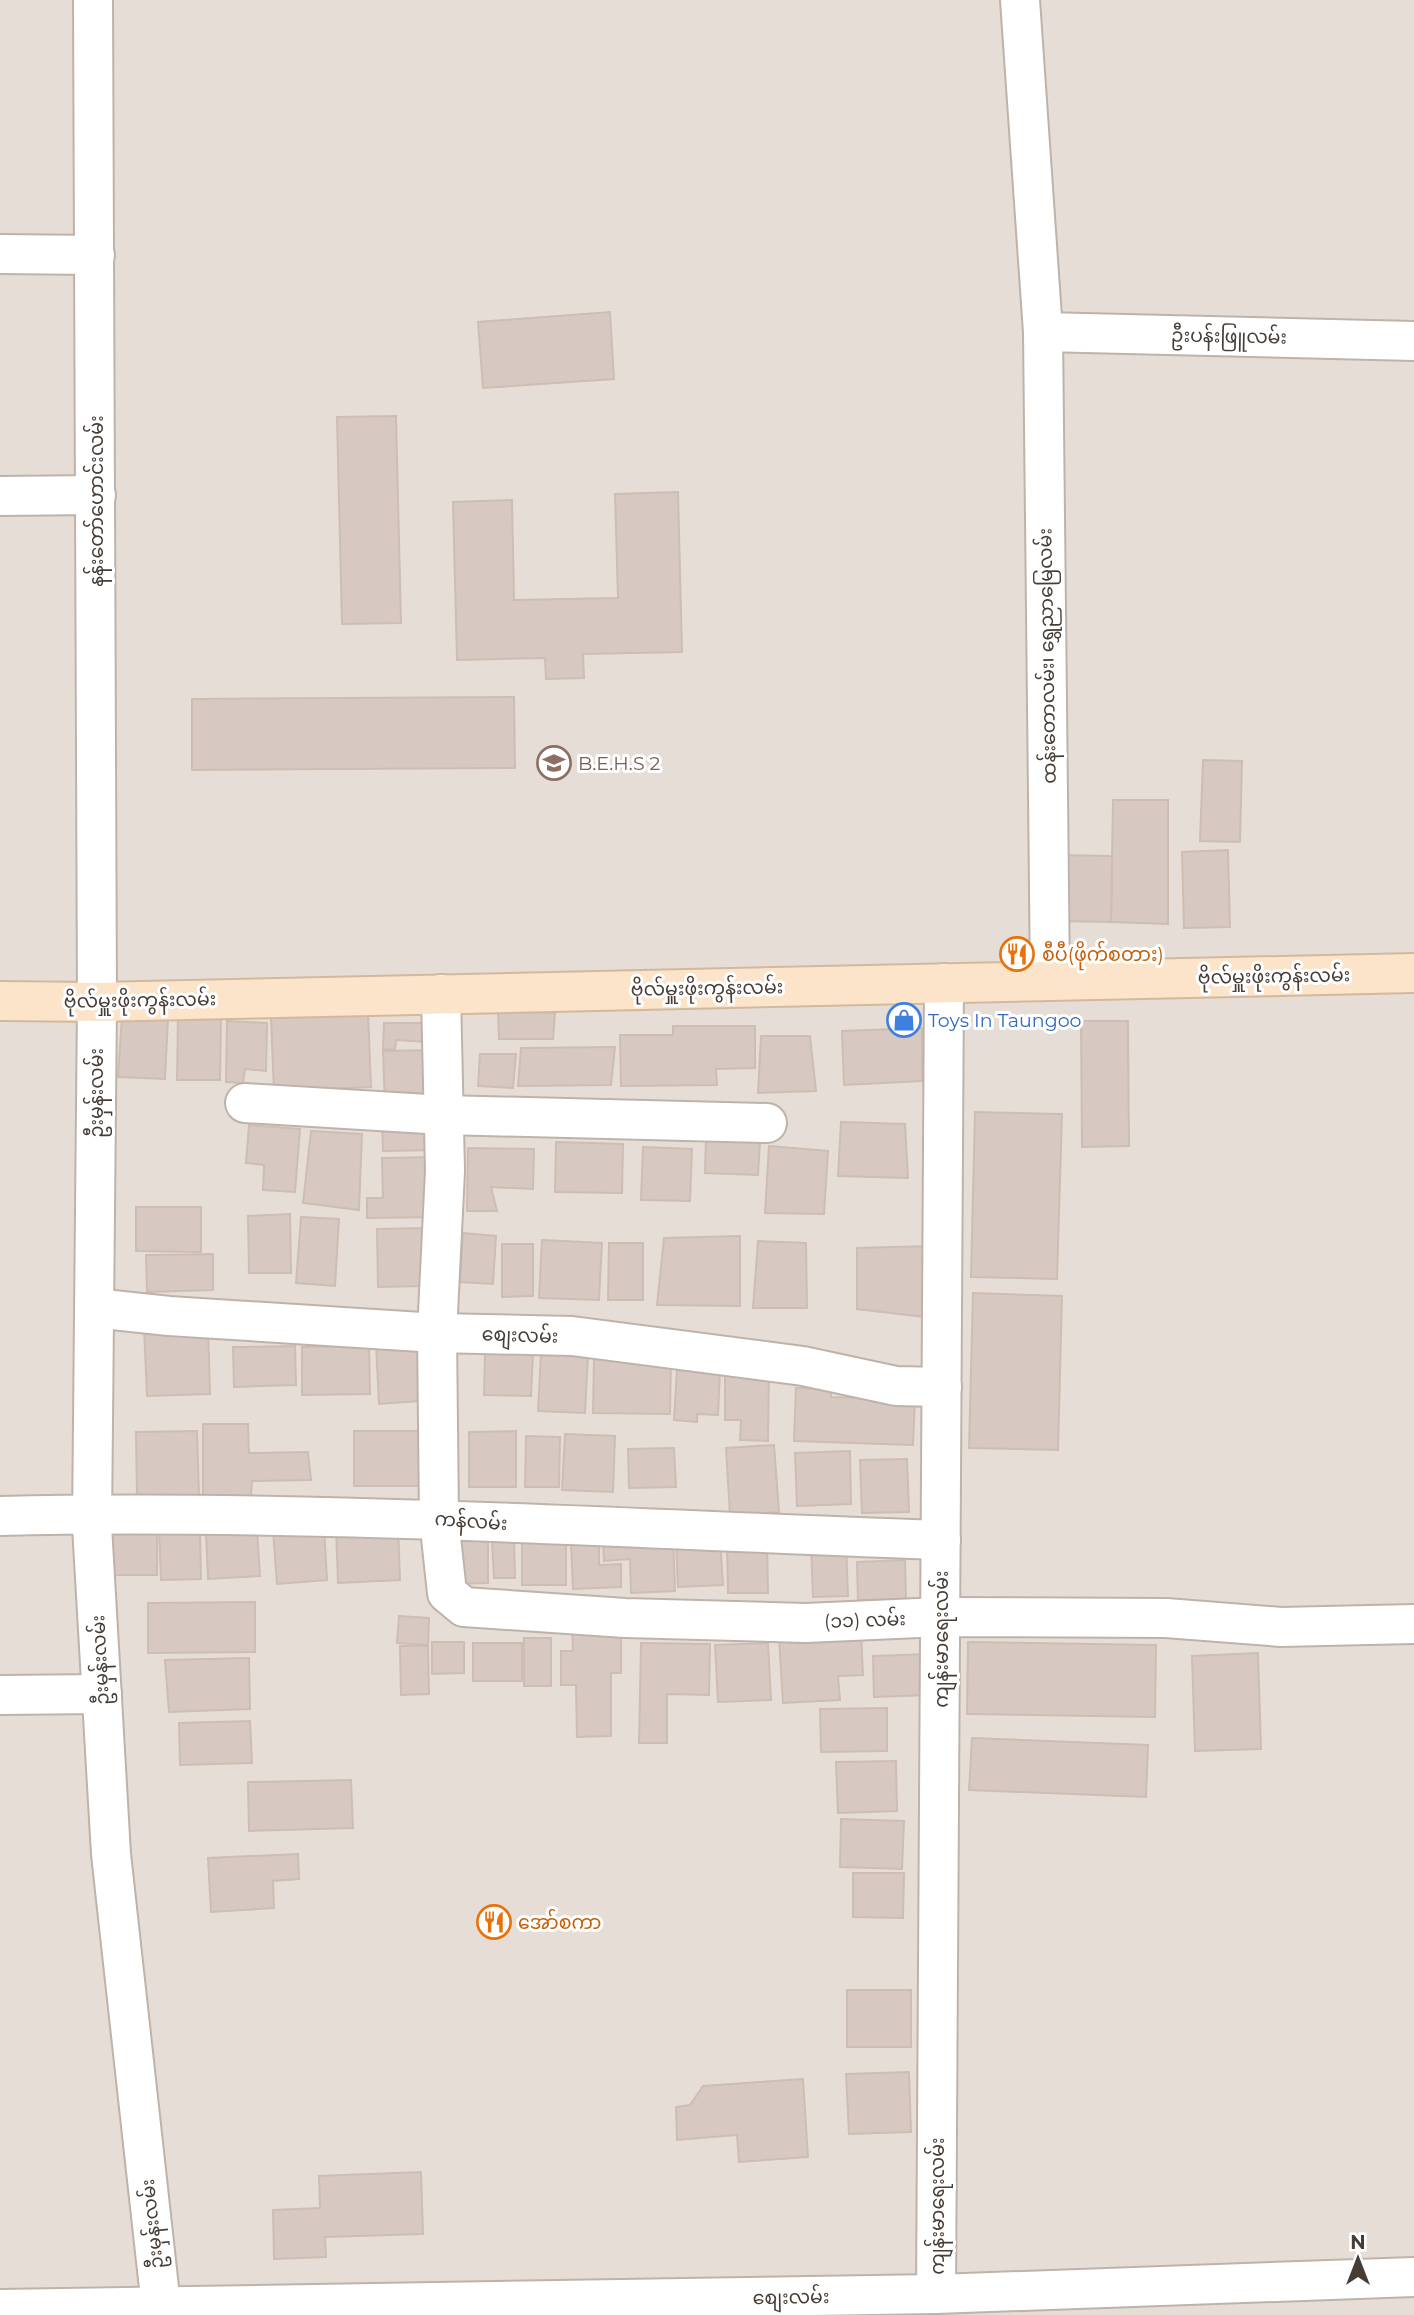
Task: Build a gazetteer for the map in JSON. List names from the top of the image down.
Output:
{
  "streets": {
    "street": [
      "ဦးပန်းဖြူလမ်း",
      "နန်းတော်ဟောင်းလမ်း",
      "ထန်းတောလမ်း၊ ရွှေညာမြေလမ်း",
      "ဗိုလ်မှူးဖိုးကွန်းလမ်း",
      "ဦးမှန်းလမ်း",
      "စျေးလမ်း",
      "ကန်လမ်း",
      "(၁၁) လမ်း",
      "ကျန်းမာရေးလမ်း"
    ]
  },
  "crossings": [
    ["ဦးပန်းဖြူလမ်း", "ထန်းတောလမ်း၊ ရွှေညာမြေလမ်း"],
    ["နန်းတော်ဟောင်းလမ်း", "ဗိုလ်မှူးဖိုးကွန်းလမ်း"],
    ["နန်းတော်ဟောင်းလမ်း", "ဦးမှန်းလမ်း"],
    ["ထန်းတောလမ်း၊ ရွှေညာမြေလမ်း", "ဗိုလ်မှူးဖိုးကွန်းလမ်း"],
    ["ဗိုလ်မှူးဖိုးကွန်းလမ်း", "ဦးမှန်းလမ်း"],
    ["ဗိုလ်မှူးဖိုးကွန်းလမ်း", "ကျန်းမာရေးလမ်း"],
    ["ဦးမှန်းလမ်း", "စျေးလမ်း"],
    ["ဦးမှန်းလမ်း", "ကန်လမ်း"],
    ["စျေးလမ်း", "ကျန်းမာရေးလမ်း"],
    ["ကန်လမ်း", "(၁၁) လမ်း"],
    ["ကန်လမ်း", "ကျန်းမာရေးလမ်း"],
    ["(၁၁) လမ်း", "ကျန်းမာရေးလမ်း"]
  ],
  "places": {
    "school or university": ["B.E.H.S 2"],
    "restaurant": ["စီပီ(ဖိုက်စတား)", "အော်စကာ"],
    "shop": ["Toys In Taungoo"]
  },
  "north": "top"
}
